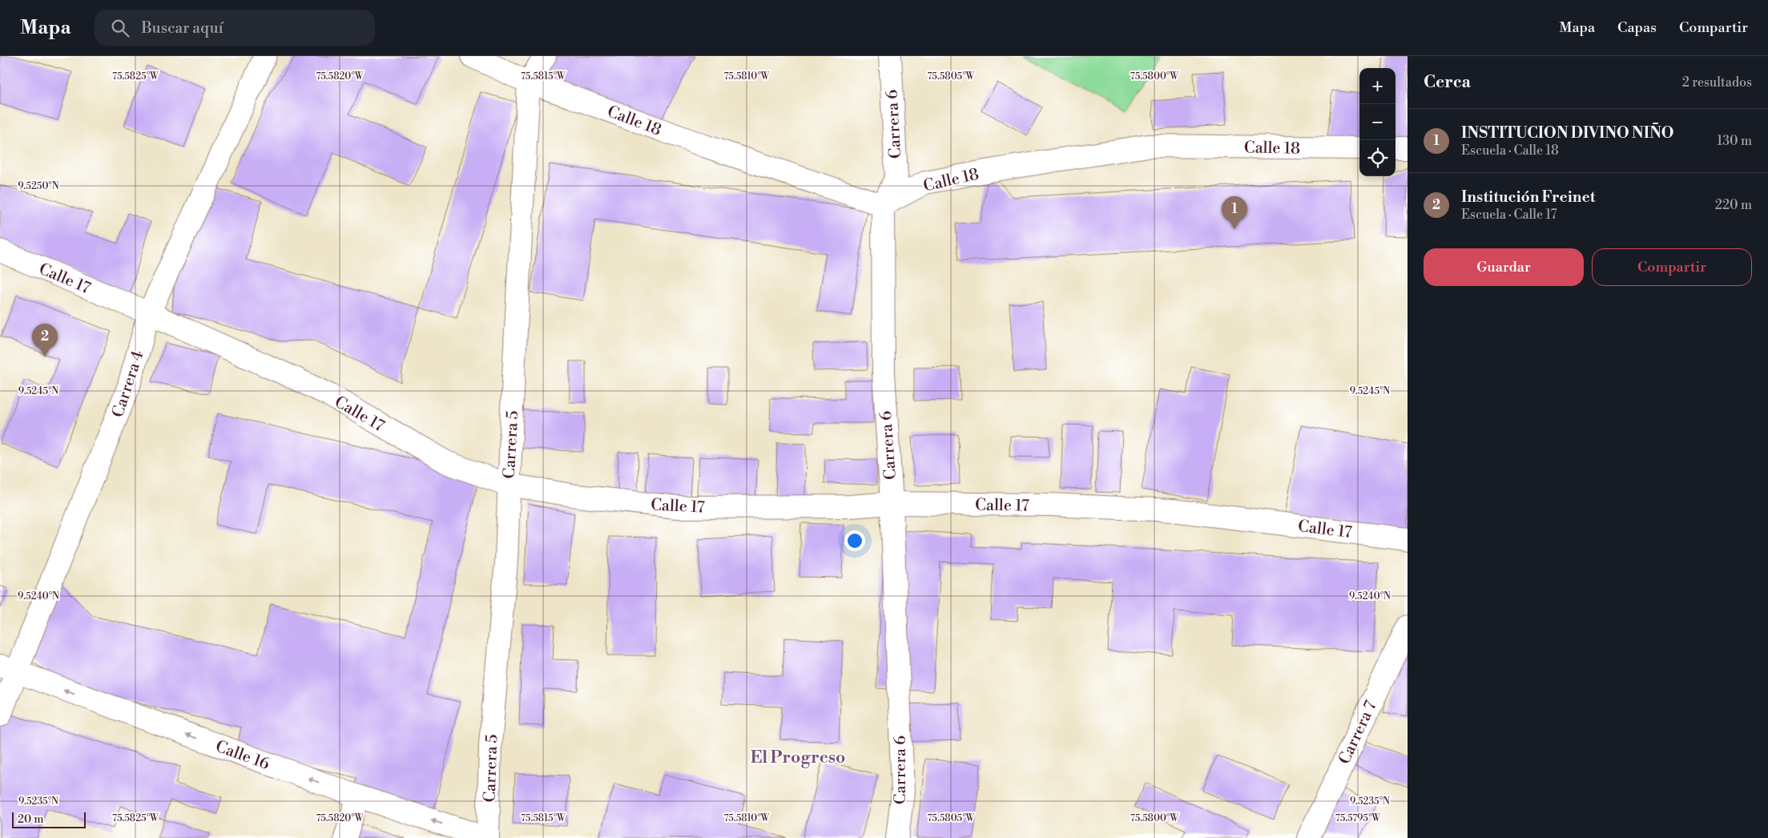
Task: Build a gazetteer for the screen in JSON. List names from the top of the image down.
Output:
{
  "streets": {
    "street": [
      "Calle 18",
      "Carrera 6",
      "Calle 17",
      "Carrera 4",
      "Carrera 5",
      "Carrera 7",
      "Calle 16"
    ]
  },
  "crossings": [
    ["Calle 18", "Carrera 6"],
    ["Calle 18", "Carrera 5"],
    ["Carrera 6", "Calle 17"],
    ["Calle 17", "Carrera 4"],
    ["Calle 17", "Carrera 5"],
    ["Carrera 4", "Calle 16"],
    ["Carrera 5", "Calle 16"]
  ],
  "one_way": ["Calle 16"],
  "districts": ["El Progreso"],
  "scale_bar": "20 m",
  "page": {
    "header": "Mapa",
    "search": "Buscar aquí",
    "nav": ["Mapa", "Capas", "Compartir"],
    "heading": ["Cerca", "2 resultados"],
    "map_buttons": ["+", "−"],
    "list": [
      {
        "mark": "1",
        "name": "INSTITUCION DIVINO NIÑO",
        "note": "Escuela · Calle 18",
        "value": "130 m"
      },
      {
        "mark": "2",
        "name": "Institución Freinet",
        "note": "Escuela · Calle 17",
        "value": "220 m"
      }
    ],
    "pins": ["1", "2"],
    "buttons": ["Guardar", "Compartir"],
    "scale": "20 m"
  },
  "coordinates": [
    "75.5825°W",
    "75.5820°W",
    "75.5815°W",
    "75.5810°W",
    "75.5805°W",
    "75.5800°W",
    "9.5250°N",
    "9.5245°N",
    "9.5240°N",
    "9.5235°N",
    "75.5795°W"
  ]
}
